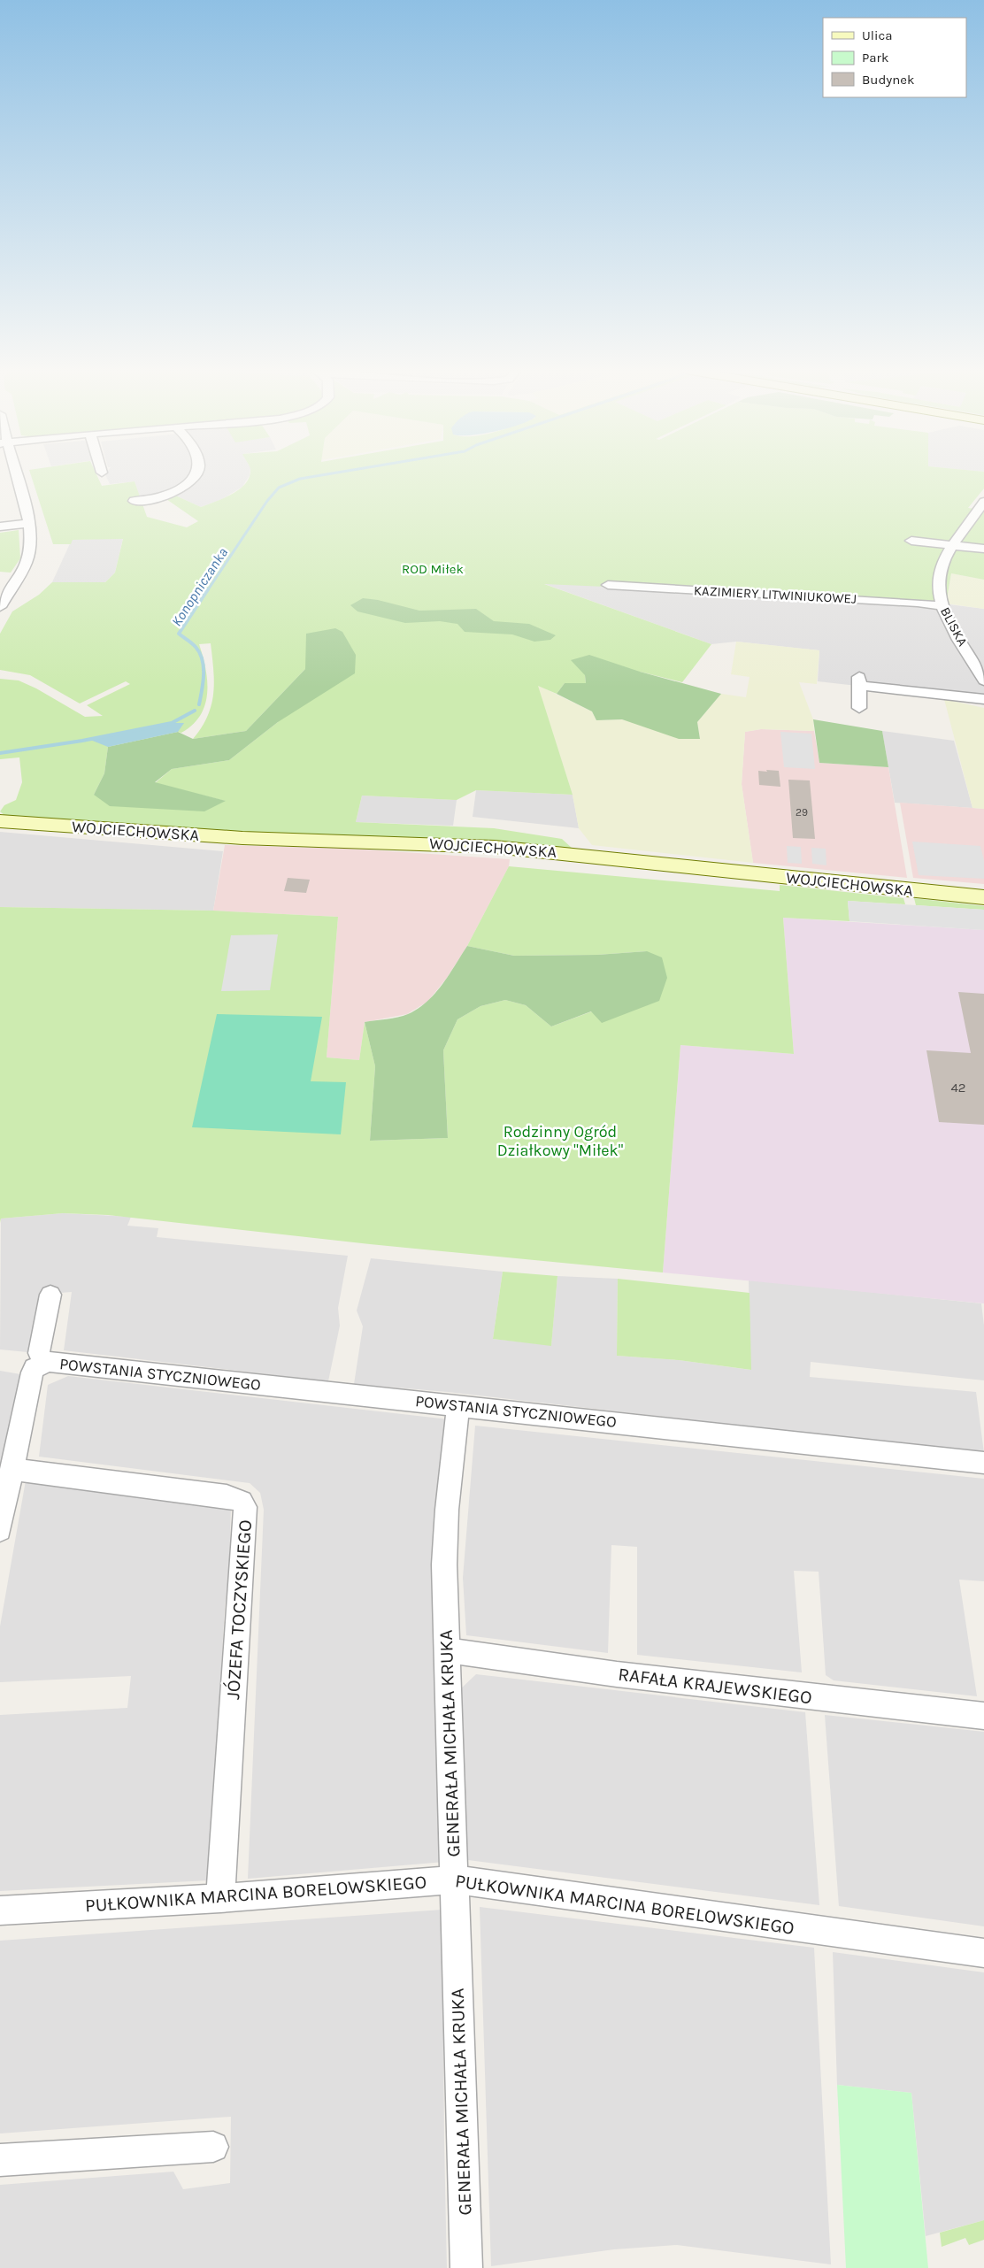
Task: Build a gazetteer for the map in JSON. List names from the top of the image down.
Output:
{
  "streets": {
    "street": [
      "KAZIMIERY LITWINIUKOWEJ",
      "BLISKA",
      "WOJCIECHOWSKA",
      "POWSTANIA STYCZNIOWEGO",
      "JÓZEFA TOCZYSKIEGO",
      "RAFAŁA KRAJEWSKIEGO",
      "GENERAŁA MICHAŁA KRUKA",
      "PUŁKOWNIKA MARCINA BORELOWSKIEGO"
    ]
  },
  "crossings": [
    ["KAZIMIERY LITWINIUKOWEJ", "BLISKA"],
    ["POWSTANIA STYCZNIOWEGO", "GENERAŁA MICHAŁA KRUKA"],
    ["JÓZEFA TOCZYSKIEGO", "PUŁKOWNIKA MARCINA BORELOWSKIEGO"],
    ["RAFAŁA KRAJEWSKIEGO", "GENERAŁA MICHAŁA KRUKA"],
    ["GENERAŁA MICHAŁA KRUKA", "PUŁKOWNIKA MARCINA BORELOWSKIEGO"]
  ],
  "water": ["Konopniczanka"],
  "parks": ["ROD Miłek", "Rodzinny Ogród Działkowy \"Miłek\""],
  "house_numbers": ["29", "42"],
  "legend": ["Ulica", "Park", "Budynek"]
}
